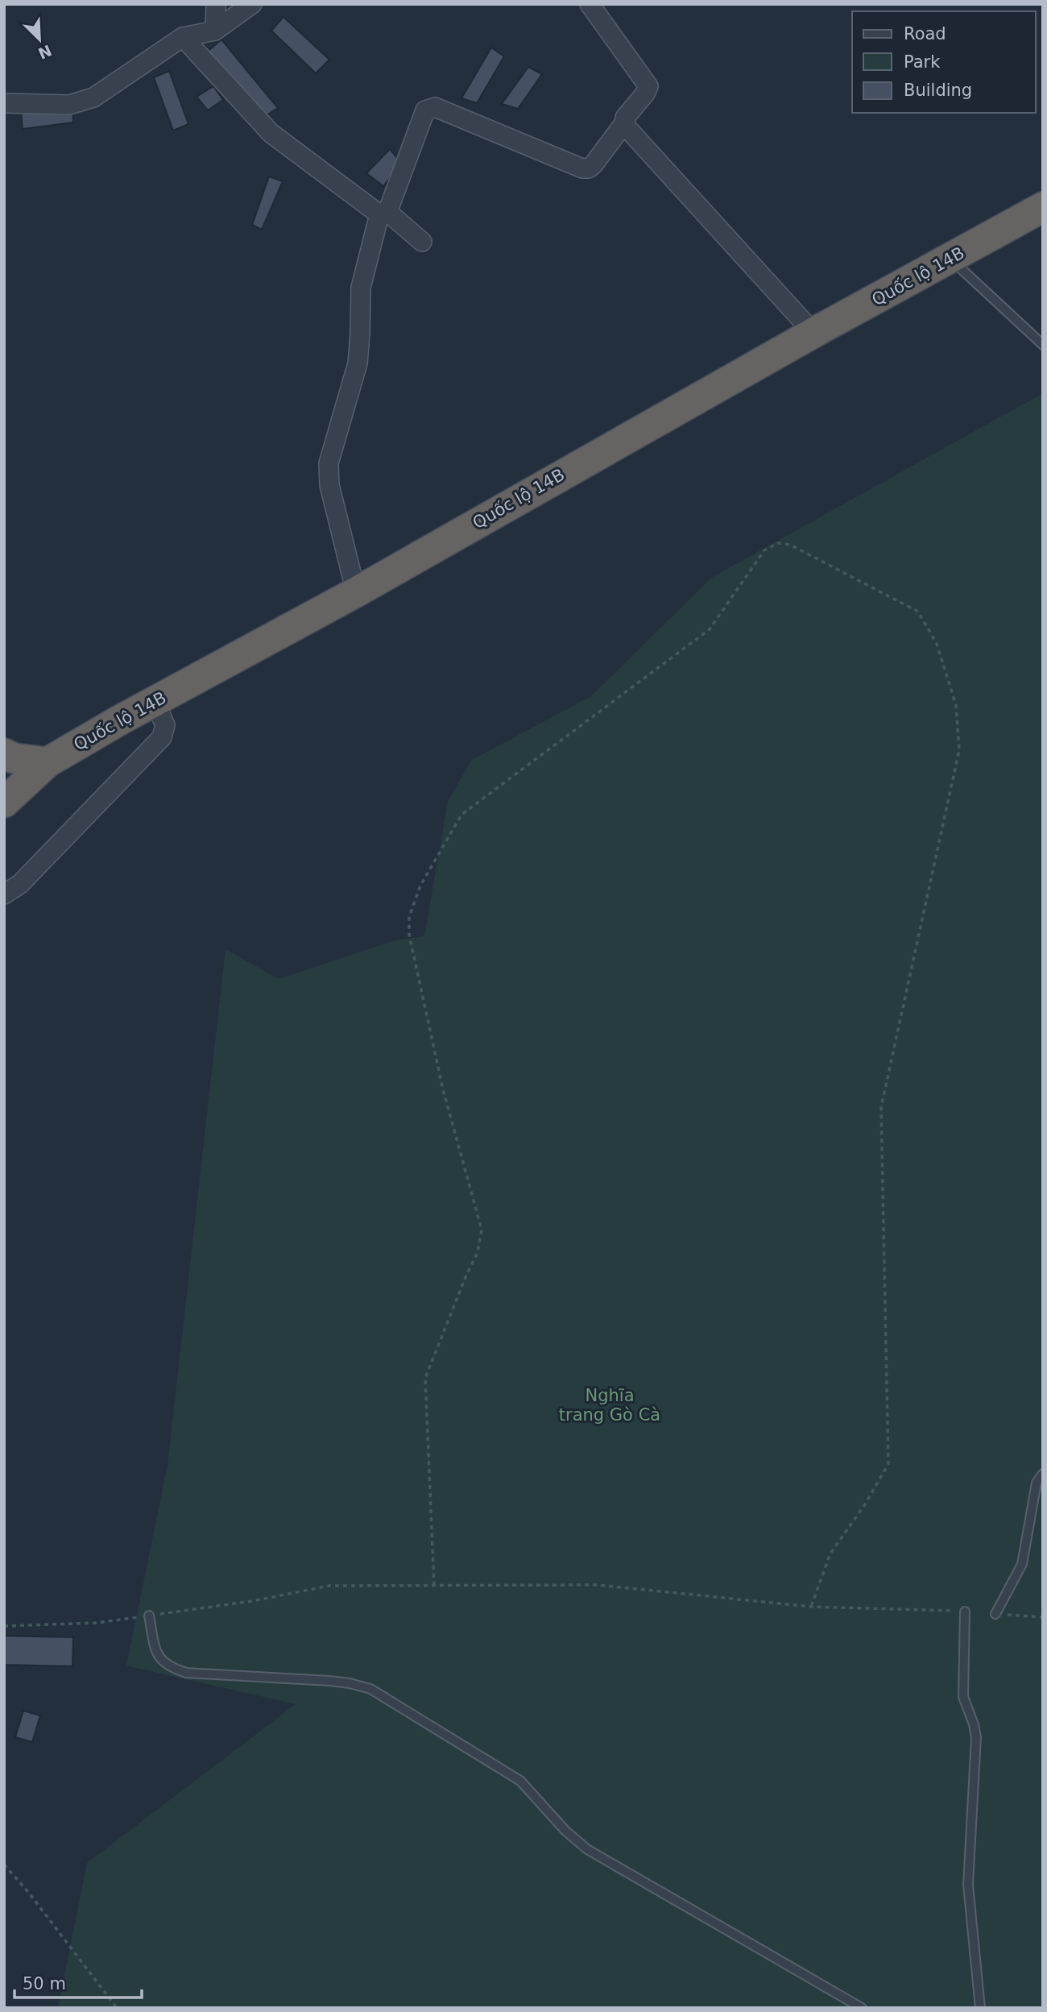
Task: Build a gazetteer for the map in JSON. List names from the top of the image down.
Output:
{
  "streets": {
    "highway": ["Quốc lộ 14B"]
  },
  "parks": ["Nghĩa trang Gò Cà"],
  "legend": ["Road", "Park", "Building"],
  "scale_bar": "50 m",
  "north": "bottom right"
}
